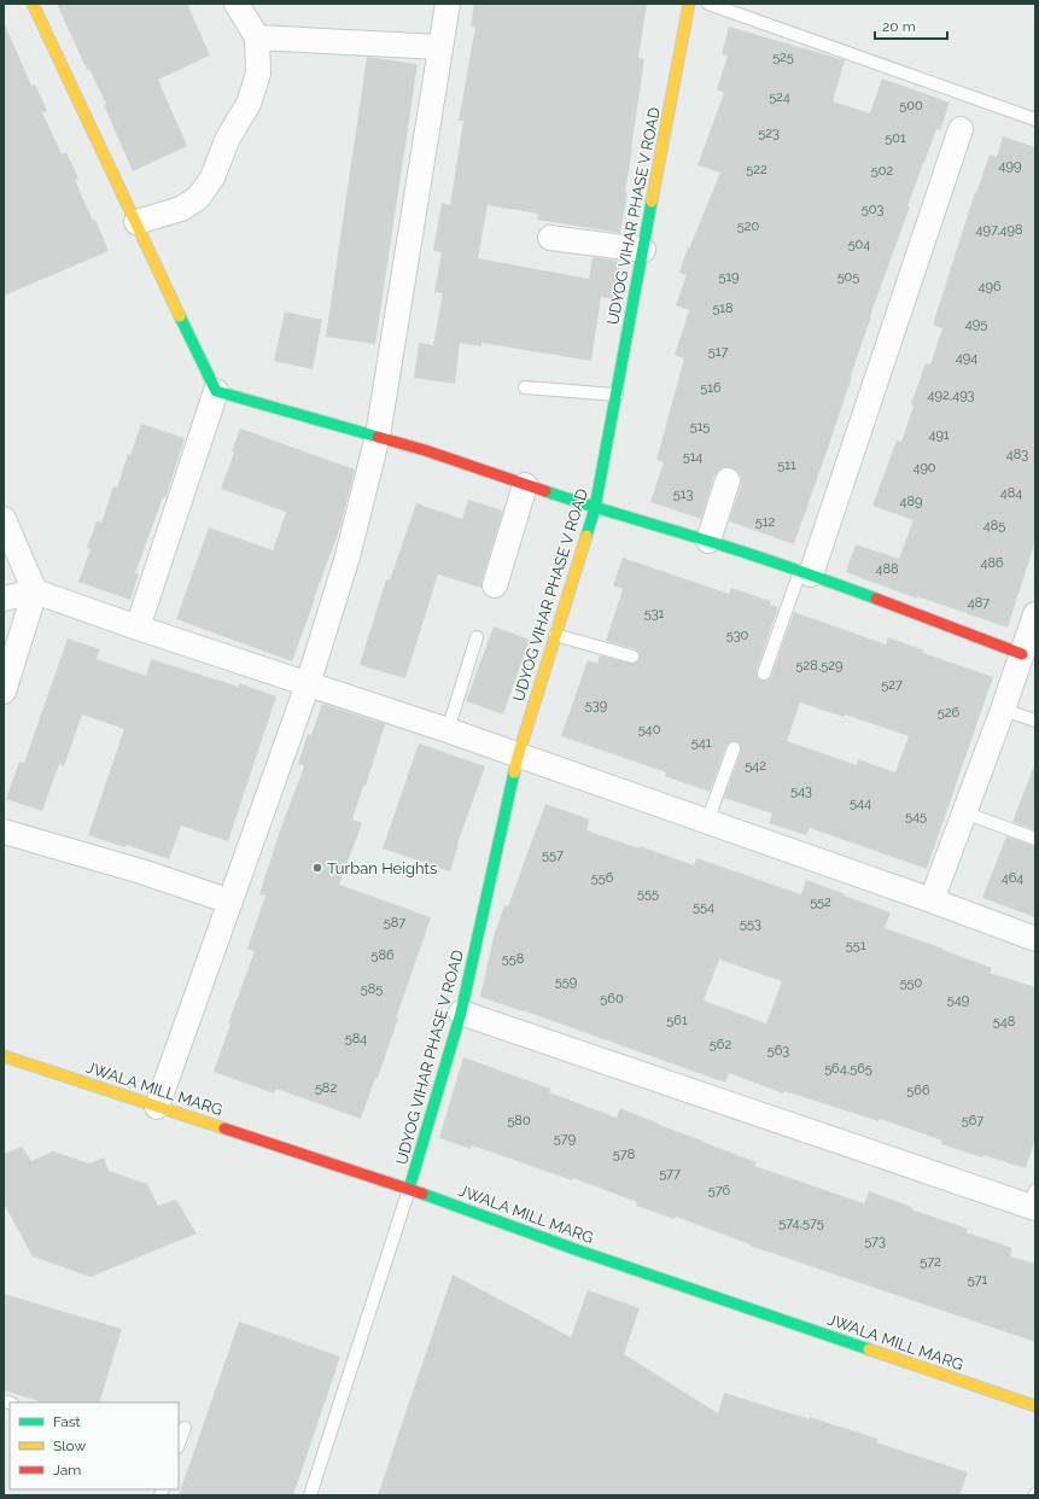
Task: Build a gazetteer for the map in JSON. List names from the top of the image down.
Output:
{
  "streets": {
    "street": ["UDYOG VIHAR PHASE V ROAD", "JWALA MILL MARG"]
  },
  "crossings": [
    ["UDYOG VIHAR PHASE V ROAD", "JWALA MILL MARG"]
  ],
  "places": ["Turban Heights"],
  "house_numbers": [
    "525",
    "524",
    "500",
    "523",
    "501",
    "499",
    "522",
    "502",
    "503",
    "520",
    "497,498",
    "504",
    "519",
    "505",
    "496",
    "518",
    "495",
    "517",
    "494",
    "516",
    "492,493",
    "515",
    "491",
    "483",
    "514",
    "511",
    "490",
    "484",
    "513",
    "489",
    "512",
    "485",
    "486",
    "488",
    "487",
    "531",
    "530",
    "528,529",
    "527",
    "539",
    "526",
    "540",
    "541",
    "542",
    "543",
    "544",
    "545",
    "557",
    "556",
    "464",
    "555",
    "552",
    "554",
    "587",
    "553",
    "551",
    "586",
    "558",
    "559",
    "550",
    "585",
    "560",
    "549",
    "561",
    "548",
    "584",
    "562",
    "563",
    "564,565",
    "582",
    "566",
    "580",
    "567",
    "579",
    "578",
    "577",
    "576",
    "574,575",
    "573",
    "572",
    "571"
  ],
  "legend": ["Fast", "Slow", "Jam"],
  "scale_bar": "20 m"
}
